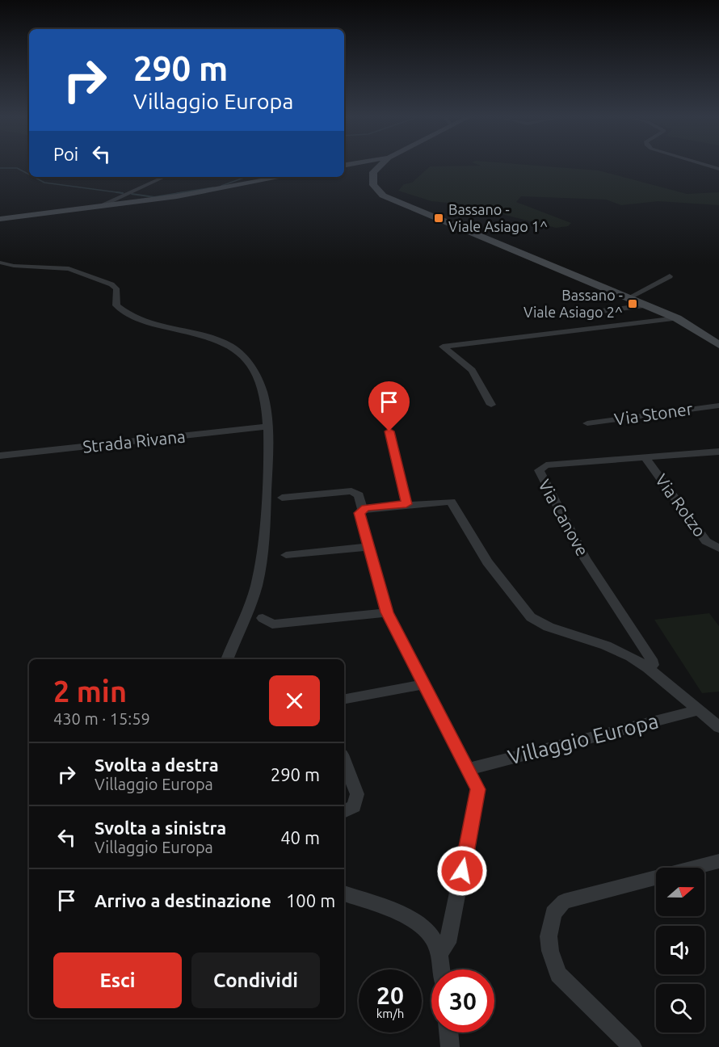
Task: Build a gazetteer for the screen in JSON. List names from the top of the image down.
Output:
{
  "streets": {
    "street": [
      "Via Stoner",
      "Strada Rivana",
      "Via Rotzo",
      "Via Canove",
      "Villaggio Europa"
    ]
  },
  "crossings": [
    ["Via Rotzo", "Via Canove"]
  ],
  "places": {
    "transit": ["Bassano - Viale Asiago 1^", "Bassano - Viale Asiago 2^"]
  },
  "north": "right",
  "page": {
    "turn": ["290 m", "Villaggio Europa"],
    "then": "Poi",
    "heading": ["2 min", "430 m · 15:59"],
    "list": [
      {
        "name": "Svolta a destra",
        "note": "Villaggio Europa",
        "value": "290 m"
      },
      {
        "name": "Svolta a sinistra",
        "note": "Villaggio Europa",
        "value": "40 m"
      },
      {
        "name": "Arrivo a destinazione",
        "value": "100 m"
      }
    ],
    "buttons": ["Esci", "Condividi"],
    "speed": "20 km/h",
    "limit": "30"
  }
}
